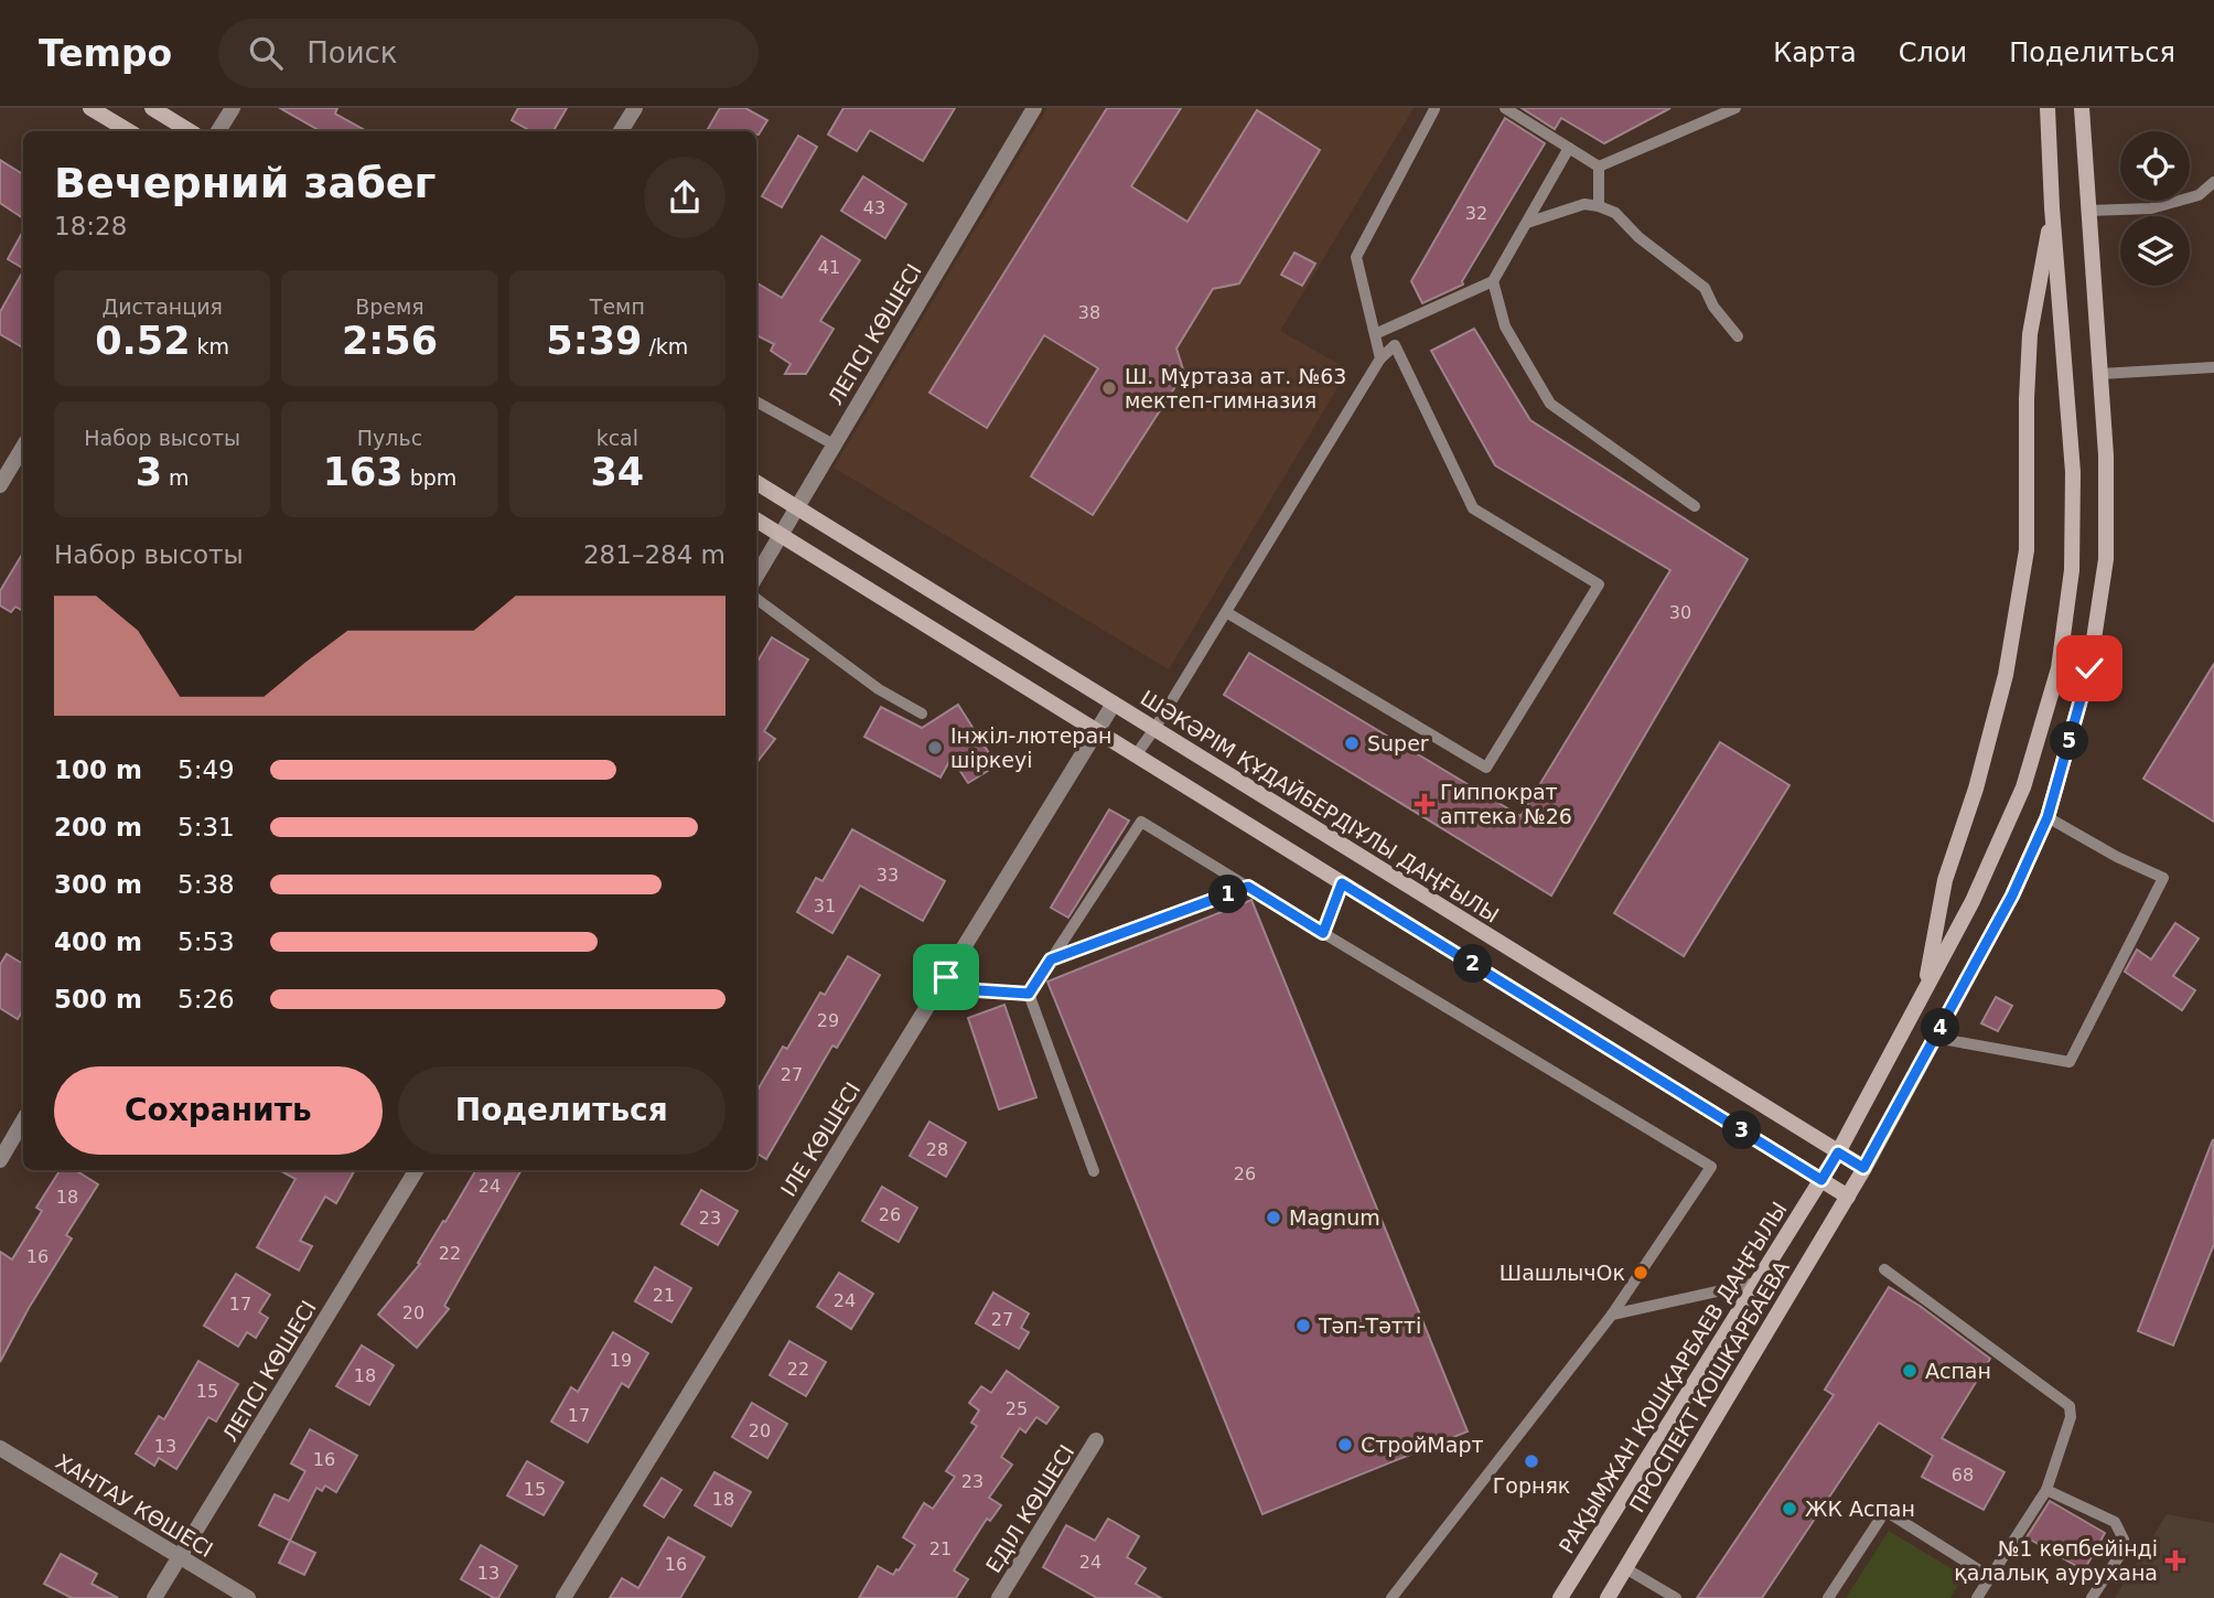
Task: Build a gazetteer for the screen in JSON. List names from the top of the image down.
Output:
{
  "streets": {
    "main road": ["ШӘКӘРІМ ҚҰДАЙБЕРДІҰЛЫ ДАҢҒЫЛЫ", "РАҚЫМЖАН ҚОШҚАРБАЕВ ДАҢҒЫЛЫ", "ПРОСПЕКТ КОШКАРБАЕВА"],
    "street": [
      "ЛЕПСІ КӨШЕСІ",
      "ІЛЕ КӨШЕСІ",
      "ХАНТАУ КӨШЕСІ",
      "ЕДІЛ КӨШЕСІ"
    ]
  },
  "crossings": [
    ["ЛЕПСІ КӨШЕСІ", "ШӘКӘРІМ ҚҰДАЙБЕРДІҰЛЫ ДАҢҒЫЛЫ"],
    ["ЛЕПСІ КӨШЕСІ", "ХАНТАУ КӨШЕСІ"],
    ["ШӘКӘРІМ ҚҰДАЙБЕРДІҰЛЫ ДАҢҒЫЛЫ", "ІЛЕ КӨШЕСІ"],
    ["ШӘКӘРІМ ҚҰДАЙБЕРДІҰЛЫ ДАҢҒЫЛЫ", "РАҚЫМЖАН ҚОШҚАРБАЕВ ДАҢҒЫЛЫ"],
    ["ШӘКӘРІМ ҚҰДАЙБЕРДІҰЛЫ ДАҢҒЫЛЫ", "ПРОСПЕКТ КОШКАРБАЕВА"]
  ],
  "places": {
    "other": [
      "Ш. Мұртаза ат. №63 мектеп-гимназия",
      "Super",
      "Інжіл-лютеран шіркеуі",
      "Magnum",
      "ШашлычОк",
      "Тәп-Тәтті",
      "Аспан",
      "СтройМарт",
      "Горняк",
      "ЖК Аспан"
    ],
    "health": ["Гиппократ аптека №26", "№1 көпбейінді қалалық аурухана"]
  },
  "house_numbers": [
    "43",
    "32",
    "41",
    "38",
    "30",
    "33",
    "31",
    "29",
    "27",
    "28",
    "26",
    "24",
    "18",
    "26",
    "23",
    "22",
    "16",
    "21",
    "24",
    "17",
    "20",
    "27",
    "19",
    "22",
    "18",
    "15",
    "25",
    "17",
    "20",
    "13",
    "16",
    "68",
    "23",
    "15",
    "18",
    "21",
    "24",
    "16",
    "13"
  ],
  "page": {
    "header": "Tempo",
    "search": "Поиск",
    "nav": ["Карта", "Слои", "Поделиться"],
    "heading": ["Вечерний забег", "18:28"],
    "stats": [
      ["Дистанция", "0.52 km"],
      ["Время", "2:56"],
      ["Темп", "5:39 /km"],
      ["Набор высоты", "3 m"],
      ["Пульс", "163 bpm"],
      ["kcal", "34"]
    ],
    "chart": ["Набор высоты", "281–284 m"],
    "pins": [
      "5",
      "1",
      "2",
      "4",
      "3"
    ],
    "list": [
      {
        "name": "100 m",
        "note": "5:49"
      },
      {
        "name": "200 m",
        "note": "5:31"
      },
      {
        "name": "300 m",
        "note": "5:38"
      },
      {
        "name": "400 m",
        "note": "5:53"
      },
      {
        "name": "500 m",
        "note": "5:26"
      }
    ],
    "buttons": ["Сохранить", "Поделиться"]
  }
}
